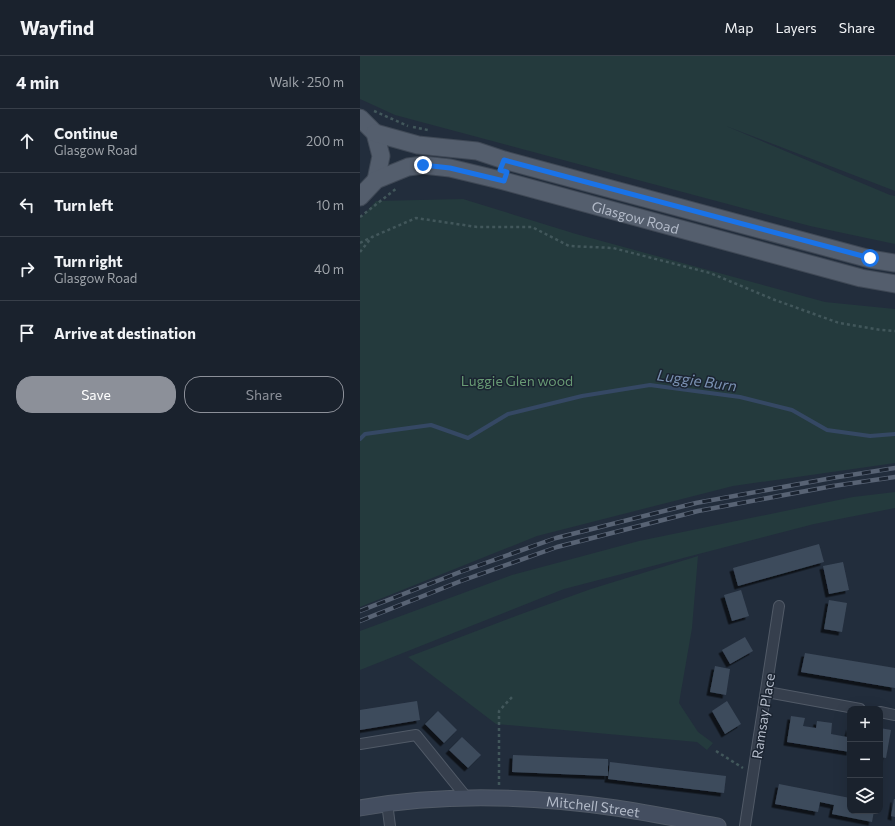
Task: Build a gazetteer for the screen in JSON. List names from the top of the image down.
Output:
{
  "streets": {
    "main road": ["Glasgow Road"],
    "street": ["Ramsay Place", "Mitchell Street"]
  },
  "water": ["Luggie Burn"],
  "parks": ["Luggie Glen wood"],
  "page": {
    "header": "Wayfind",
    "nav": ["Map", "Layers", "Share"],
    "heading": ["4 min", "Walk · 250 m"],
    "list": [
      ["Continue", "Glasgow Road", "200 m"],
      ["Turn left", "10 m"],
      ["Turn right", "Glasgow Road", "40 m"],
      "Arrive at destination"
    ],
    "buttons": ["Save", "Share"],
    "map_buttons": ["+", "−"]
  }
}
